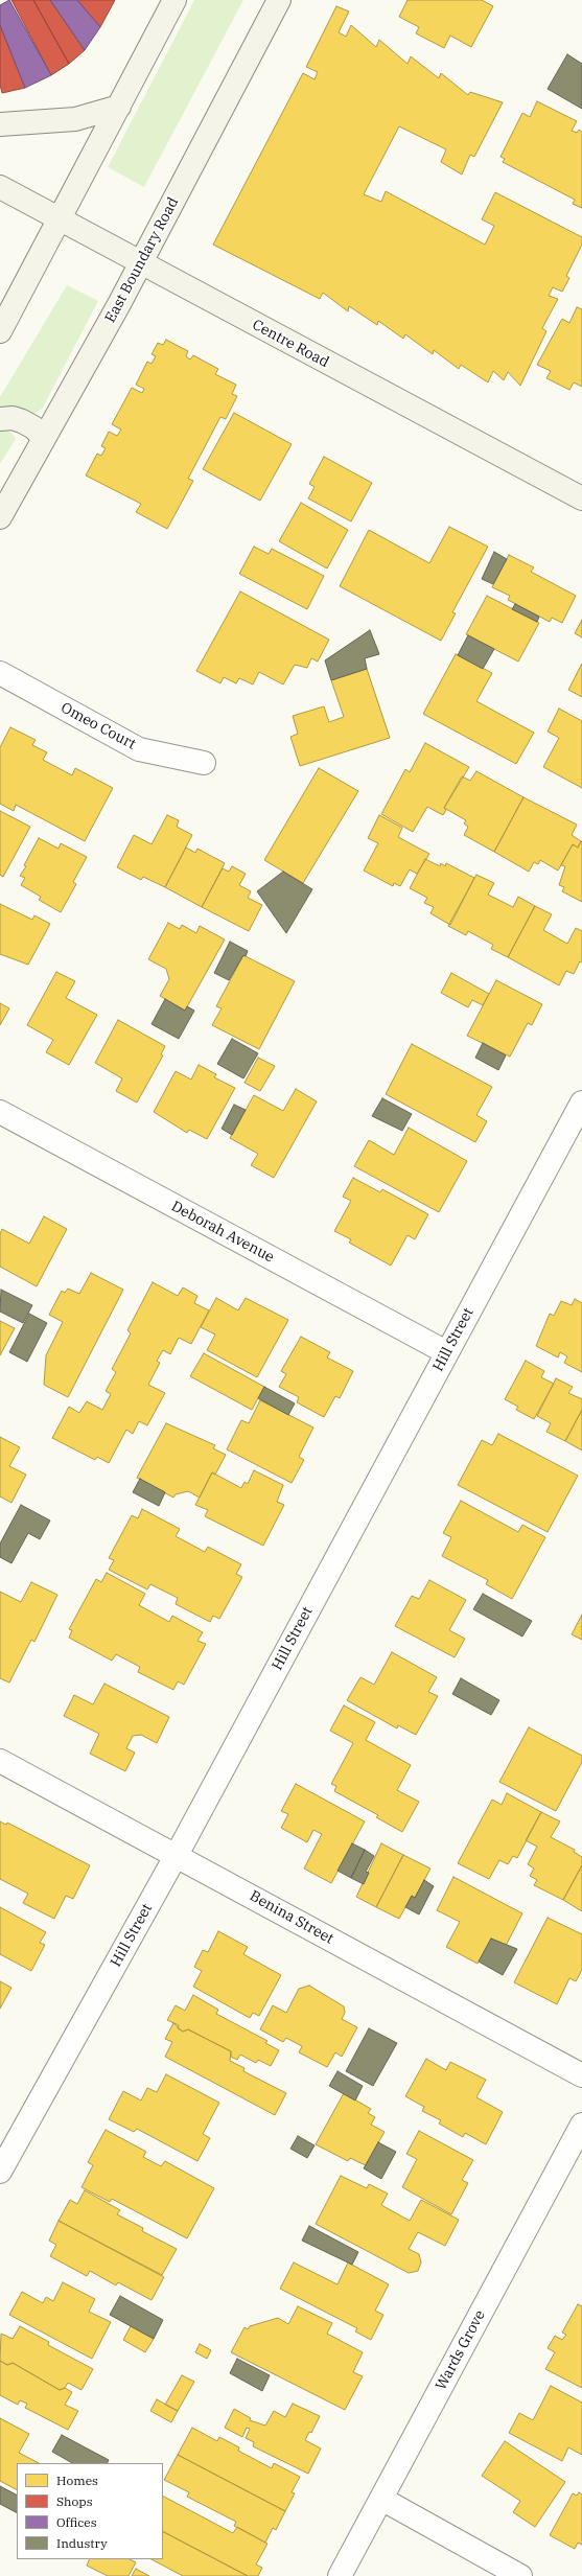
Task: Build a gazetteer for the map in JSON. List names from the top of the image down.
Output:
{
  "streets": {
    "main road": ["East Boundary Road", "Centre Road"],
    "street": [
      "Omeo Court",
      "Deborah Avenue",
      "Hill Street",
      "Benina Street",
      "Wards Grove"
    ]
  },
  "crossings": [
    ["East Boundary Road", "Centre Road"],
    ["Deborah Avenue", "Hill Street"],
    ["Hill Street", "Benina Street"]
  ],
  "legend": [
    "Homes",
    "Shops",
    "Offices",
    "Industry"
  ]
}
